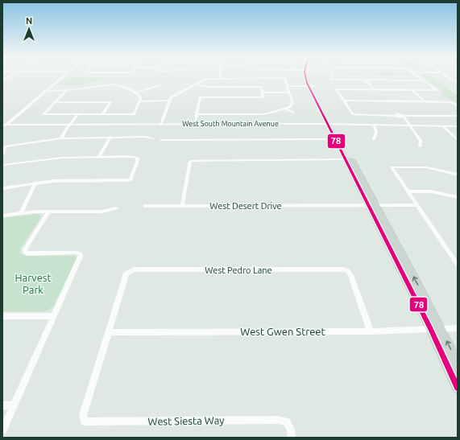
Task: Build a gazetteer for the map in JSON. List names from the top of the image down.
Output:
{
  "streets": {
    "street": [
      "West South Mountain Avenue",
      "West Desert Drive",
      "West Pedro Lane",
      "West Gwen Street",
      "West Siesta Way"
    ]
  },
  "crossings": [
    ["West Pedro Lane", "West Gwen Street"],
    ["West Pedro Lane", "West Siesta Way"],
    ["West Gwen Street", "West Siesta Way"]
  ],
  "parks": ["Harvest Park"],
  "lines": ["transit line 78"],
  "north": "top"
}
